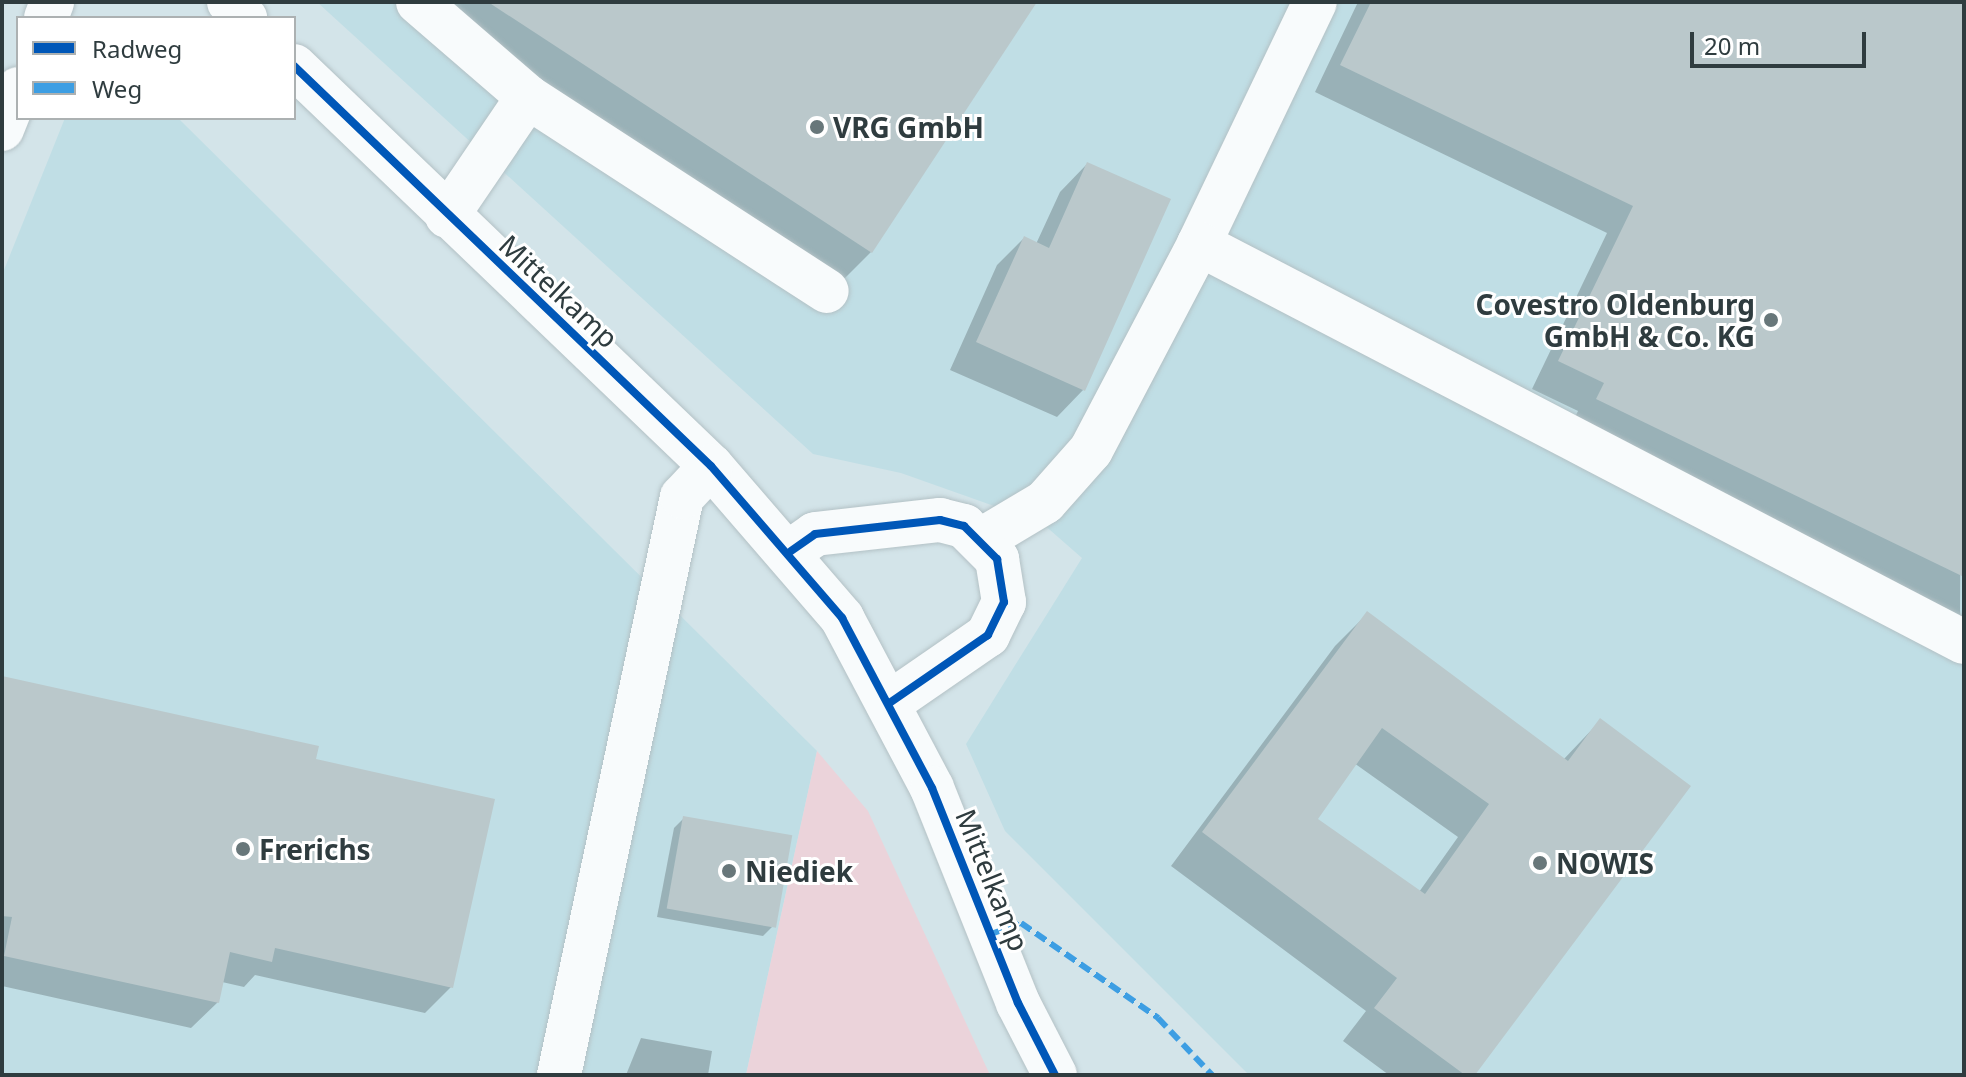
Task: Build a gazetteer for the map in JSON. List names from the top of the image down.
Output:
{
  "streets": {
    "street": ["Mittelkamp"]
  },
  "places": [
    "VRG GmbH",
    "Covestro Oldenburg GmbH & Co. KG",
    "Frerichs",
    "NOWIS",
    "Niediek"
  ],
  "legend": ["Radweg", "Weg"],
  "scale_bar": "20 m"
}
